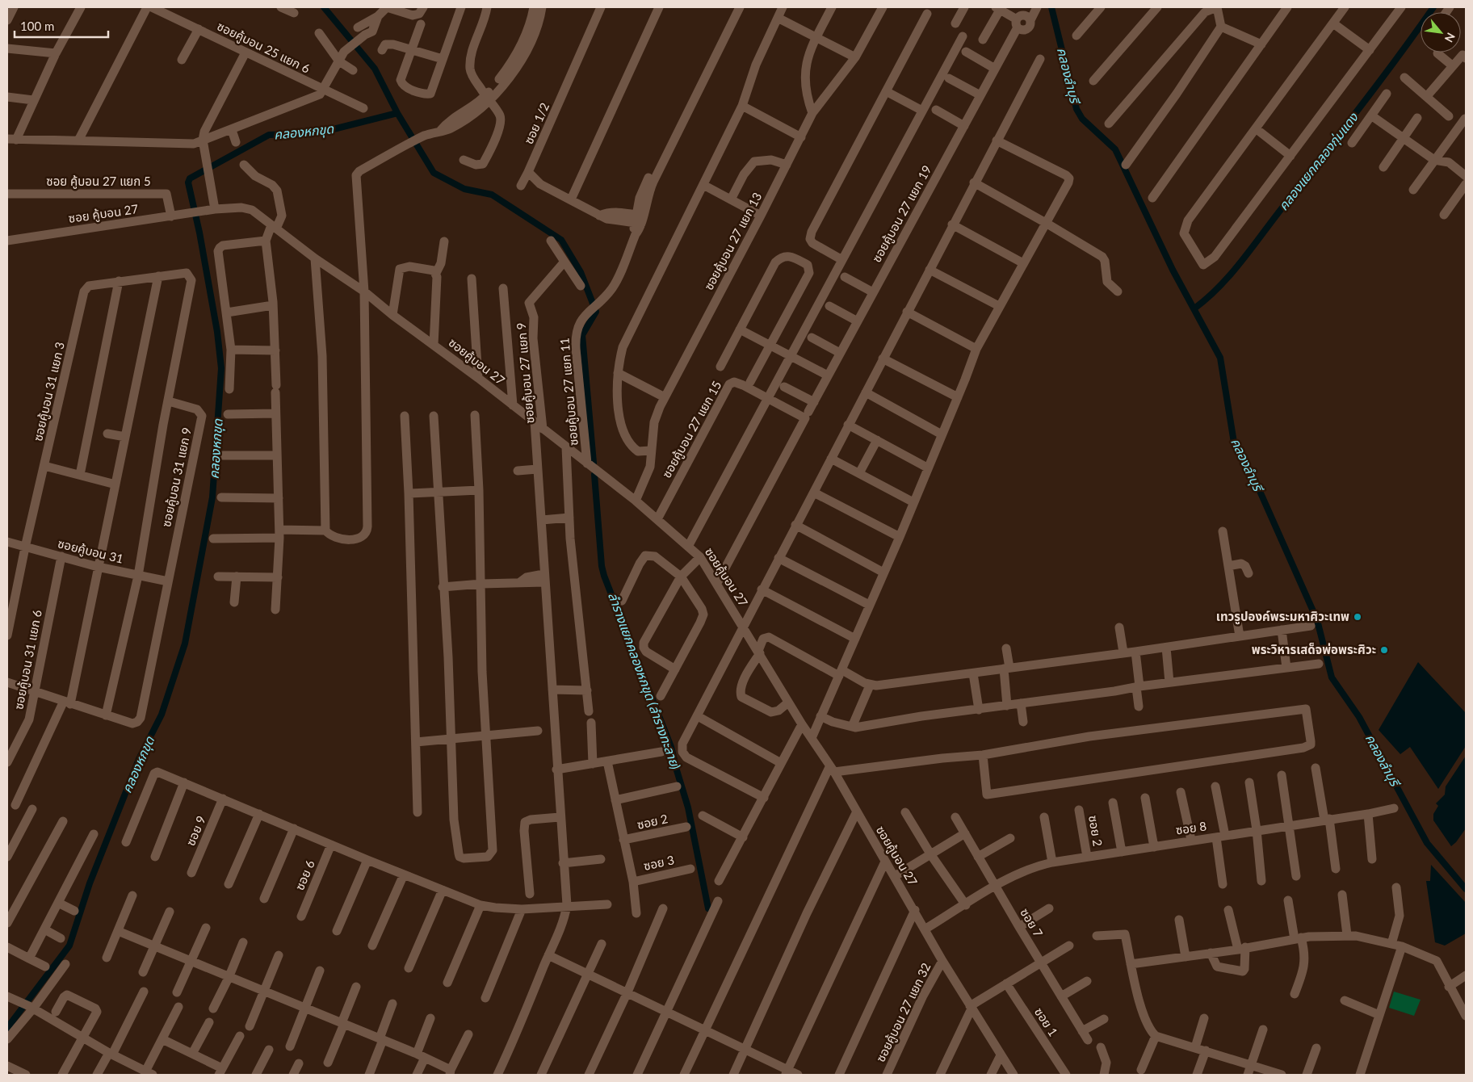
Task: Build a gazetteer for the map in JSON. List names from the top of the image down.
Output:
{
  "streets": {
    "street": [
      "ซอยคู้บอน 25 แยก 6",
      "ซอย 1/2",
      "ซอย คู้บอน 27 แยก 5",
      "ซอย คู้บอน 27",
      "ซอยคู้บอน 27 แยก 19",
      "ซอยคู้บอน 27 แยก 13",
      "ซอยคู้บอน 27",
      "ซอยคู้บอน 27 แยก 9",
      "ซอยคู้บอน 31 แยก 3",
      "ซอยคู้บอน 27 แยก 11",
      "ซอยคู้บอน 27 แยก 15",
      "ซอยคู้บอน 31 แยก 9",
      "ซอยคู้บอน 31",
      "ซอยคู้บอน 31 แยก 6",
      "ซอย 2",
      "ซอย 8",
      "ซอย 9",
      "ซอย 3",
      "ซอย 6",
      "ซอย 7",
      "ซอยคู้บอน 27 แยก 32",
      "ซอย 1"
    ]
  },
  "crossings": [
    ["ซอย คู้บอน 27 แยก 5", "ซอย คู้บอน 27"],
    ["ซอย คู้บอน 27", "ซอยคู้บอน 27"],
    ["ซอยคู้บอน 27 แยก 19", "ซอยคู้บอน 27"],
    ["ซอยคู้บอน 27 แยก 19", "ซอยคู้บอน 27 แยก 15"],
    ["ซอยคู้บอน 27 แยก 13", "ซอยคู้บอน 27"],
    ["ซอยคู้บอน 27", "ซอยคู้บอน 27 แยก 9"],
    ["ซอยคู้บอน 27", "ซอยคู้บอน 27 แยก 11"],
    ["ซอยคู้บอน 27", "ซอยคู้บอน 27 แยก 15"],
    ["ซอยคู้บอน 27", "ซอย 8"],
    ["ซอยคู้บอน 27", "ซอยคู้บอน 27 แยก 32"],
    ["ซอยคู้บอน 31 แยก 3", "ซอยคู้บอน 31 แยก 9"],
    ["ซอยคู้บอน 31 แยก 3", "ซอยคู้บอน 31"],
    ["ซอยคู้บอน 31 แยก 9", "ซอยคู้บอน 31"],
    ["ซอยคู้บอน 31", "ซอยคู้บอน 31 แยก 6"],
    ["ซอย 2", "ซอย 8"],
    ["ซอย 8", "ซอย 7"]
  ],
  "water": [
    "คลองลำบุรี",
    "คลองหกขุด",
    "คลองแยกคลองกุ่มแดง",
    "ลำรางแยกคลองหกขุด (ลำรางทะลาย)"
  ],
  "places": ["เทวรูปองค์พระมหาศิวะเทพ", "พระวิหารเสด็จพ่อพระศิวะ"],
  "scale_bar": "100 m",
  "north": "bottom right"
}
